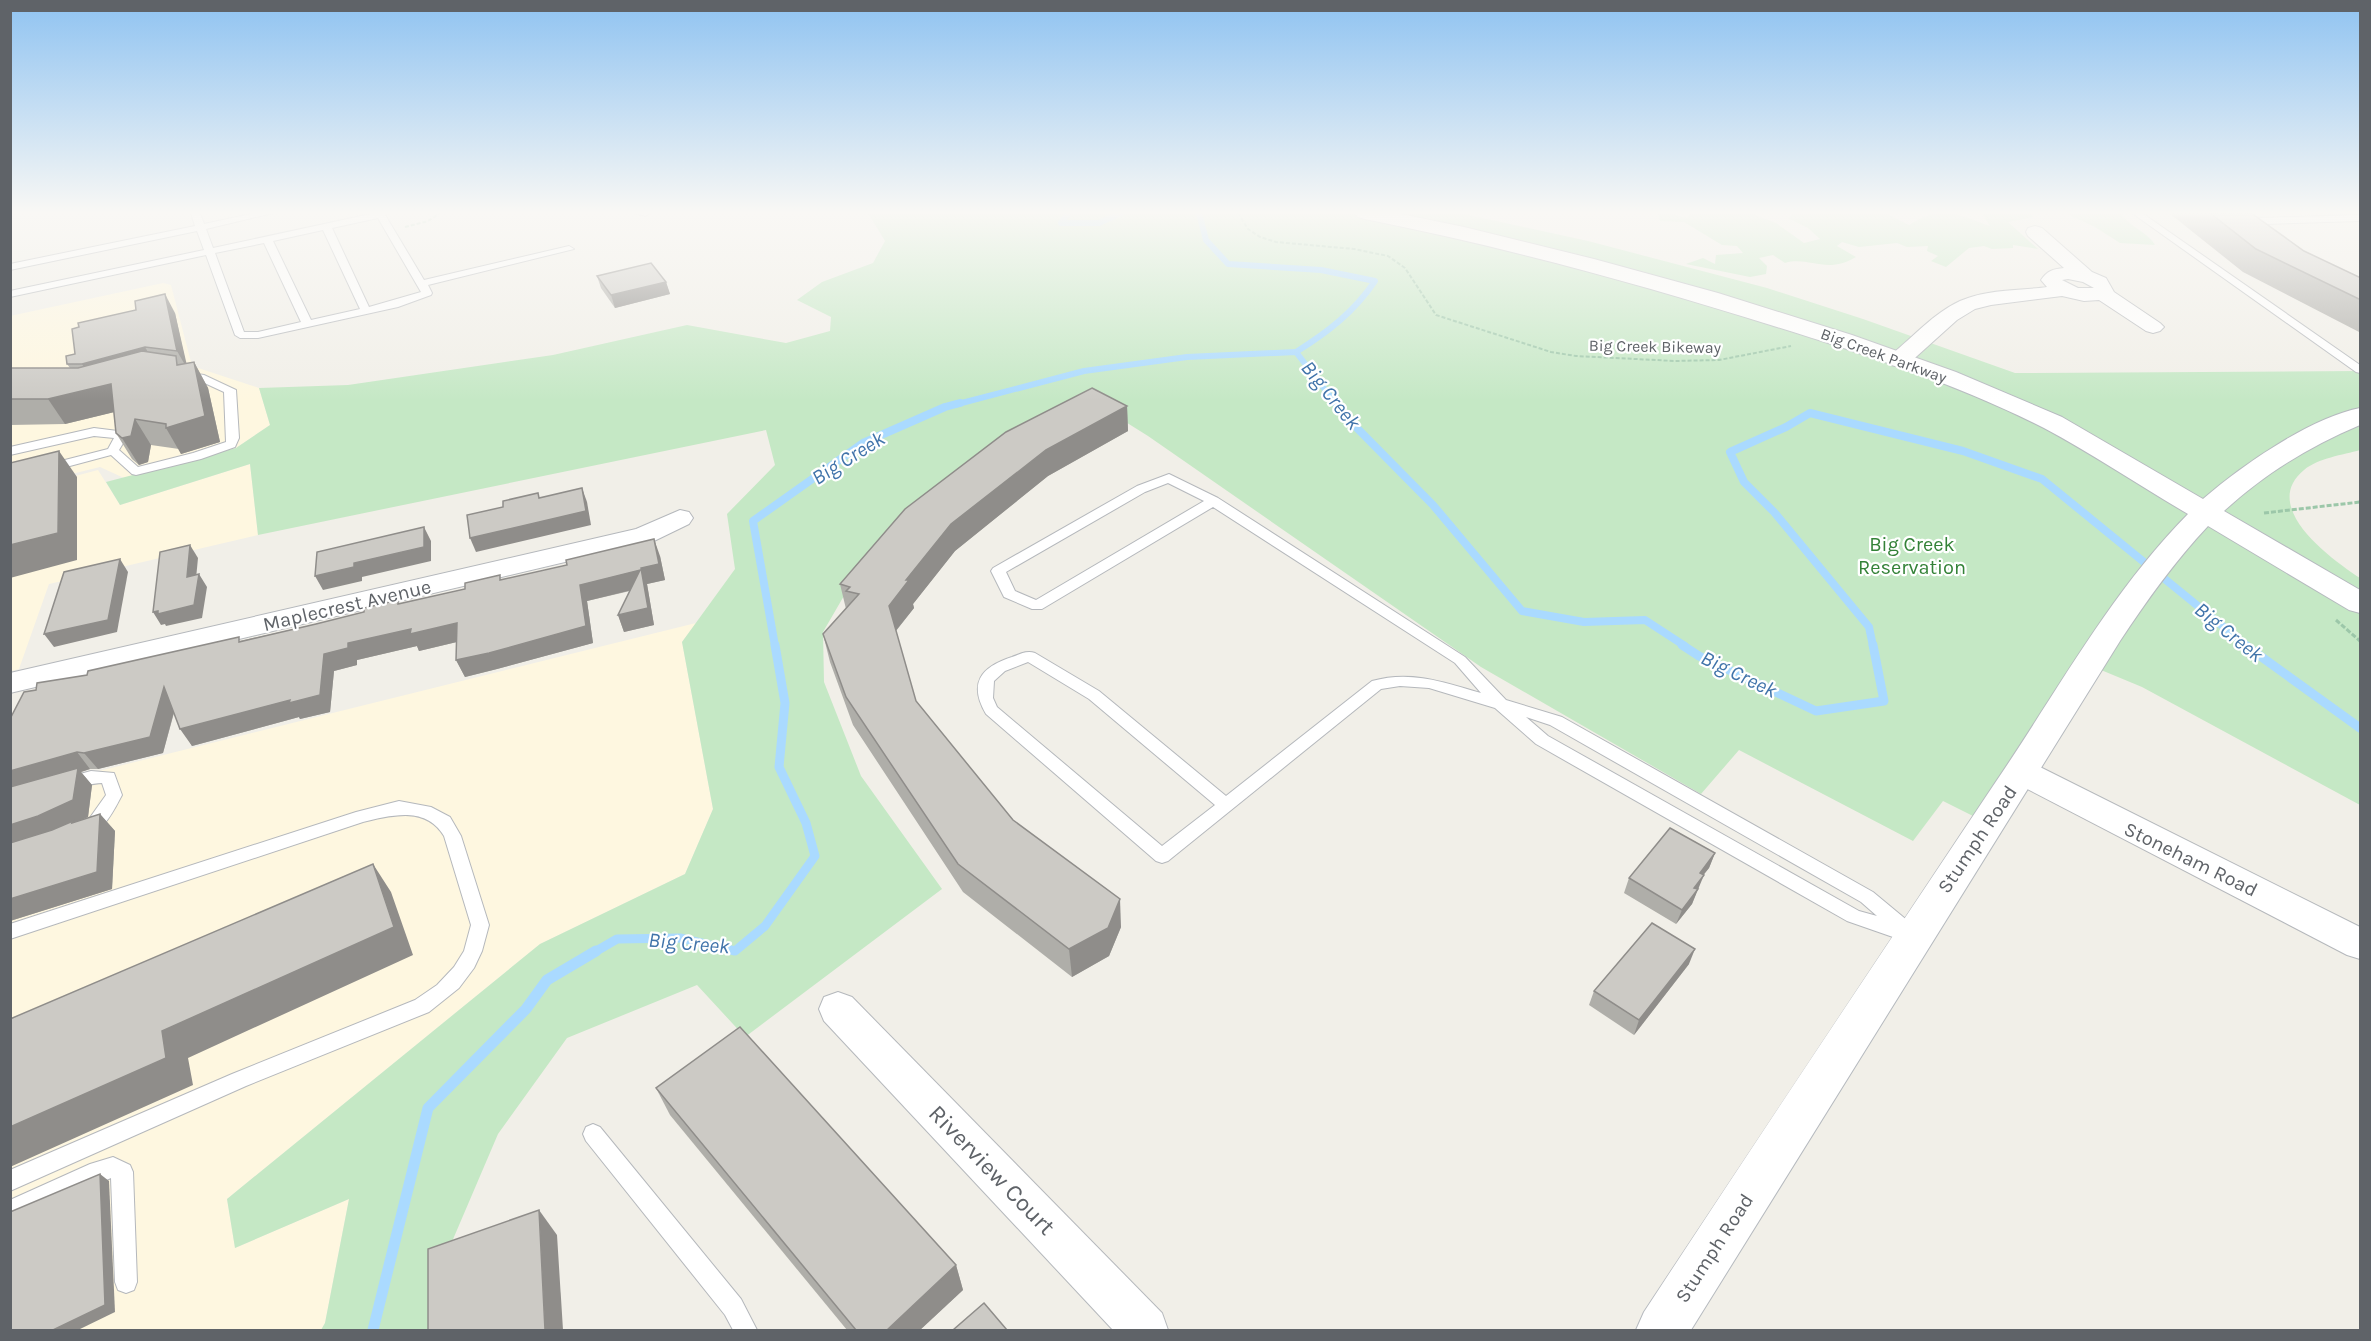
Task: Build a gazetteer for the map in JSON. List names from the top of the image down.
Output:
{
  "streets": {
    "main road": ["Big Creek Parkway", "Stumph Road"],
    "street": ["Maplecrest Avenue", "Stoneham Road", "Riverview Court"],
    "path": ["Big Creek Bikeway"]
  },
  "crossings": [
    ["Big Creek Parkway", "Stumph Road"],
    ["Stumph Road", "Stoneham Road"]
  ],
  "water": ["Big Creek"],
  "parks": ["Big Creek Reservation"]
}
